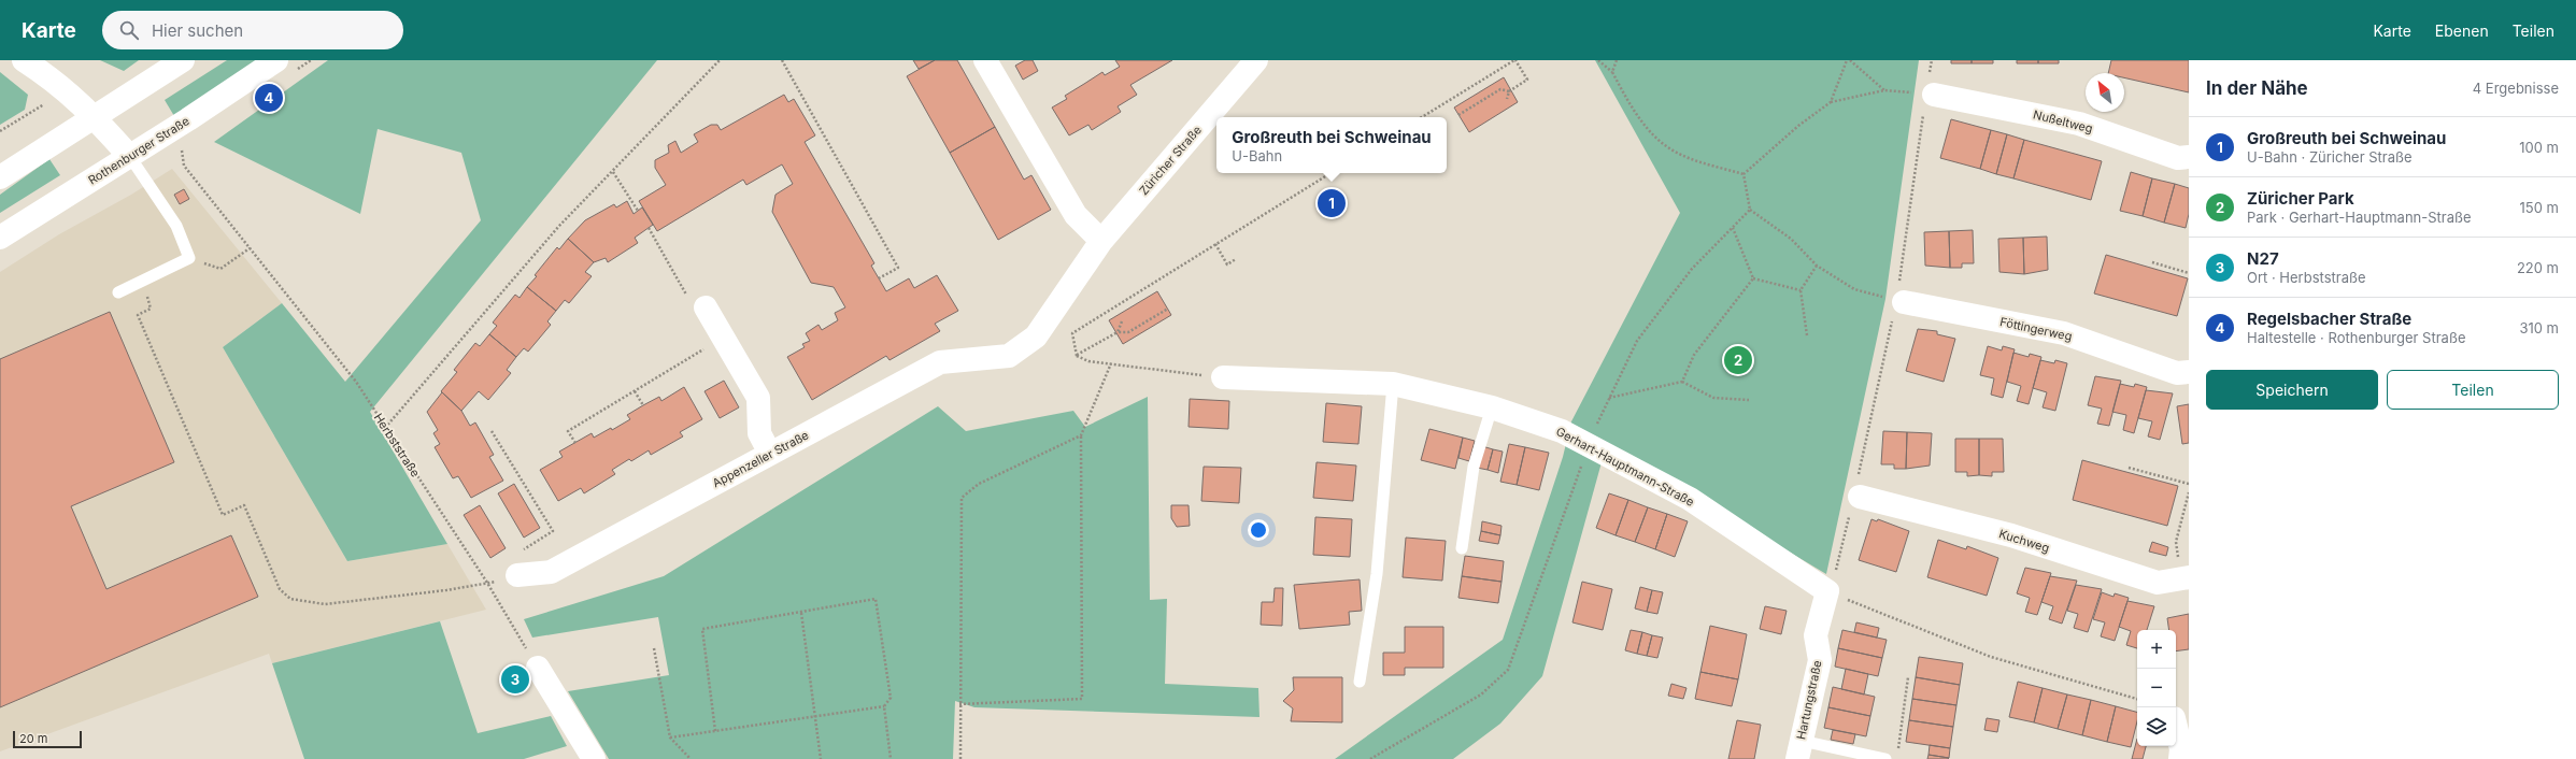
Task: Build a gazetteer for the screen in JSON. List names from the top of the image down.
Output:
{
  "streets": {
    "street": [
      "Nußeltweg",
      "Rothenburger Straße",
      "Züricher Straße",
      "Föttingerweg",
      "Appenzeller Straße",
      "Gerhart-Hauptmann-Straße",
      "Kuchweg",
      "Hartungstraße"
    ],
    "path": ["Herbststraße"]
  },
  "crossings": [
    ["Züricher Straße", "Appenzeller Straße"],
    ["Gerhart-Hauptmann-Straße", "Hartungstraße"]
  ],
  "scale_bar": "20 m",
  "north": "top left",
  "page": {
    "header": "Karte",
    "search": "Hier suchen",
    "nav": ["Karte", "Ebenen", "Teilen"],
    "heading": ["In der Nähe", "4 Ergebnisse"],
    "pins": [
      "4",
      "1",
      "2",
      "3"
    ],
    "list": [
      {
        "mark": "1",
        "name": "Großreuth bei Schweinau",
        "note": "U-Bahn · Züricher Straße",
        "value": "100 m"
      },
      {
        "mark": "2",
        "name": "Züricher Park",
        "note": "Park · Gerhart-Hauptmann-Straße",
        "value": "150 m"
      },
      {
        "mark": "3",
        "name": "N27",
        "note": "Ort · Herbststraße",
        "value": "220 m"
      },
      {
        "mark": "4",
        "name": "Regelsbacher Straße",
        "note": "Haltestelle · Rothenburger Straße",
        "value": "310 m"
      }
    ],
    "popup": ["Großreuth bei Schweinau", "U-Bahn"],
    "buttons": ["Speichern", "Teilen"],
    "map_buttons": ["+", "−"],
    "scale": "20 m"
  }
}
